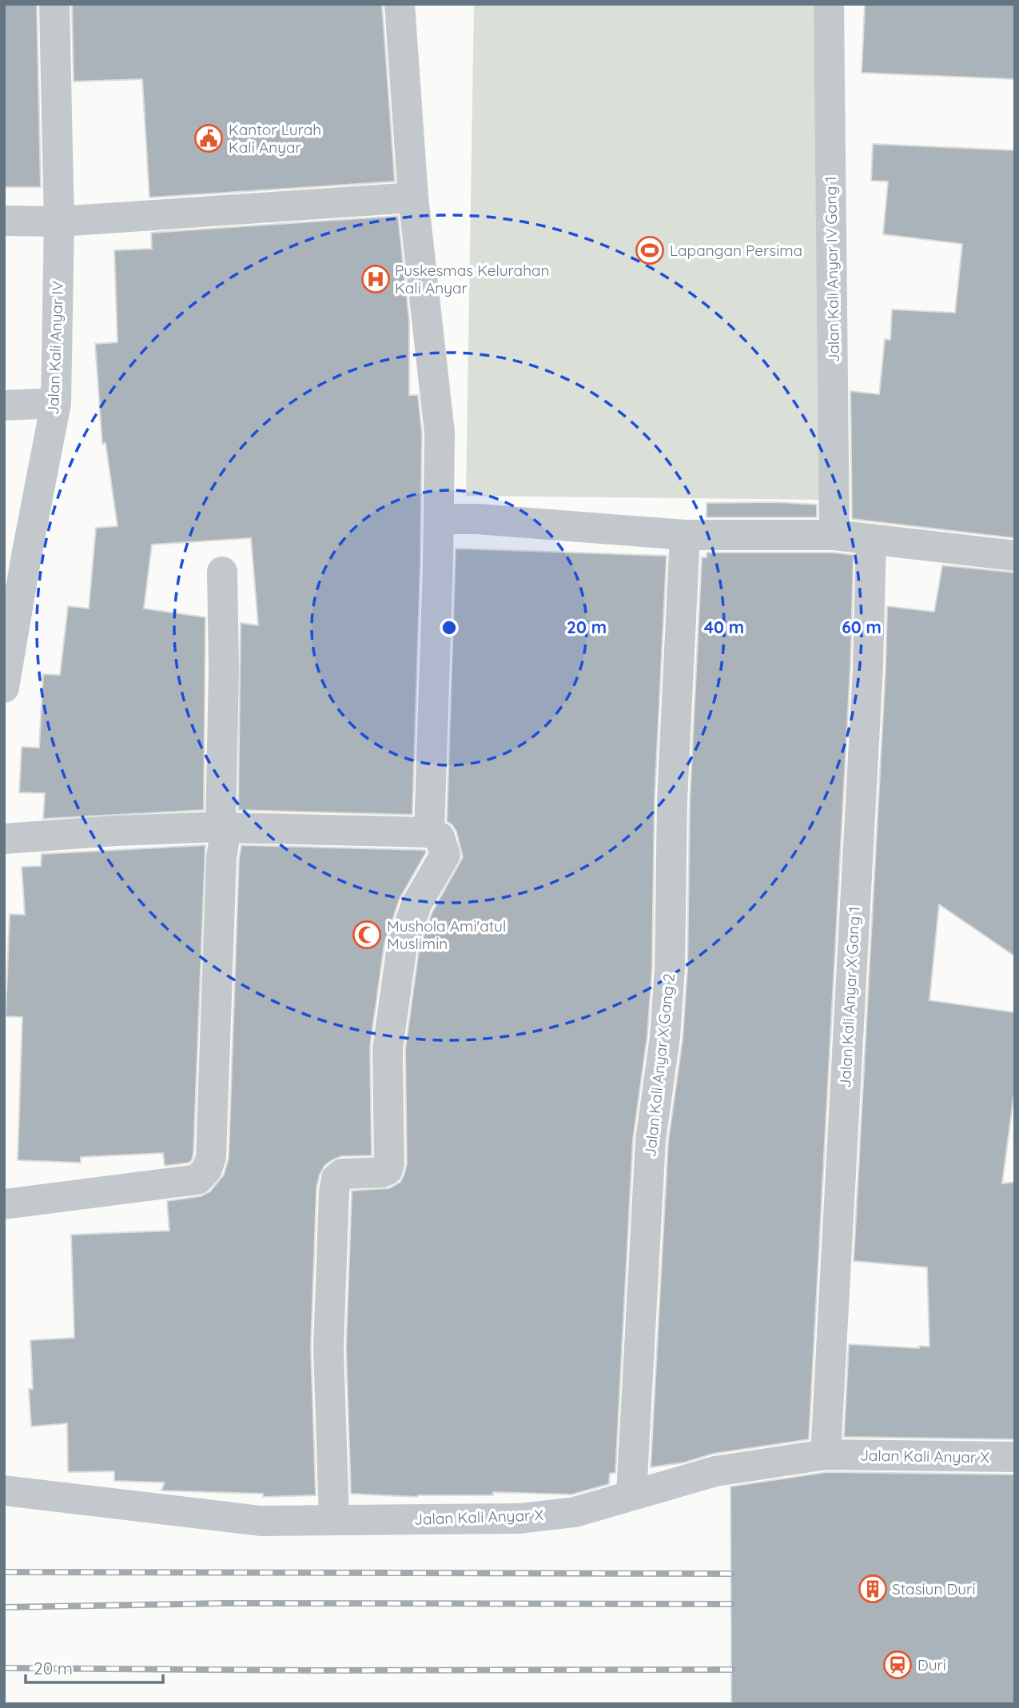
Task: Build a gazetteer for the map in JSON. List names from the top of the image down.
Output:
{
  "streets": {
    "street": [
      "Jalan Kali Anyar IV Gang 1",
      "Jalan Kali Anyar IV",
      "Jalan Kali Anyar X Gang 1",
      "Jalan Kali Anyar X Gang 2",
      "Jalan Kali Anyar X"
    ]
  },
  "crossings": [
    ["Jalan Kali Anyar X Gang 1", "Jalan Kali Anyar X"],
    ["Jalan Kali Anyar X Gang 2", "Jalan Kali Anyar X"]
  ],
  "places": {
    "public building": ["Kantor Lurah Kali Anyar"],
    "sports": ["Lapangan Persima"],
    "hospital": ["Puskesmas Kelurahan Kali Anyar"],
    "mosque": ["Mushola Ami'atul Muslimin"],
    "building": ["Stasiun Duri"],
    "station": ["Duri"]
  },
  "scale_bar": "20 m",
  "rings": ["20 m", "40 m", "60 m"]
}
